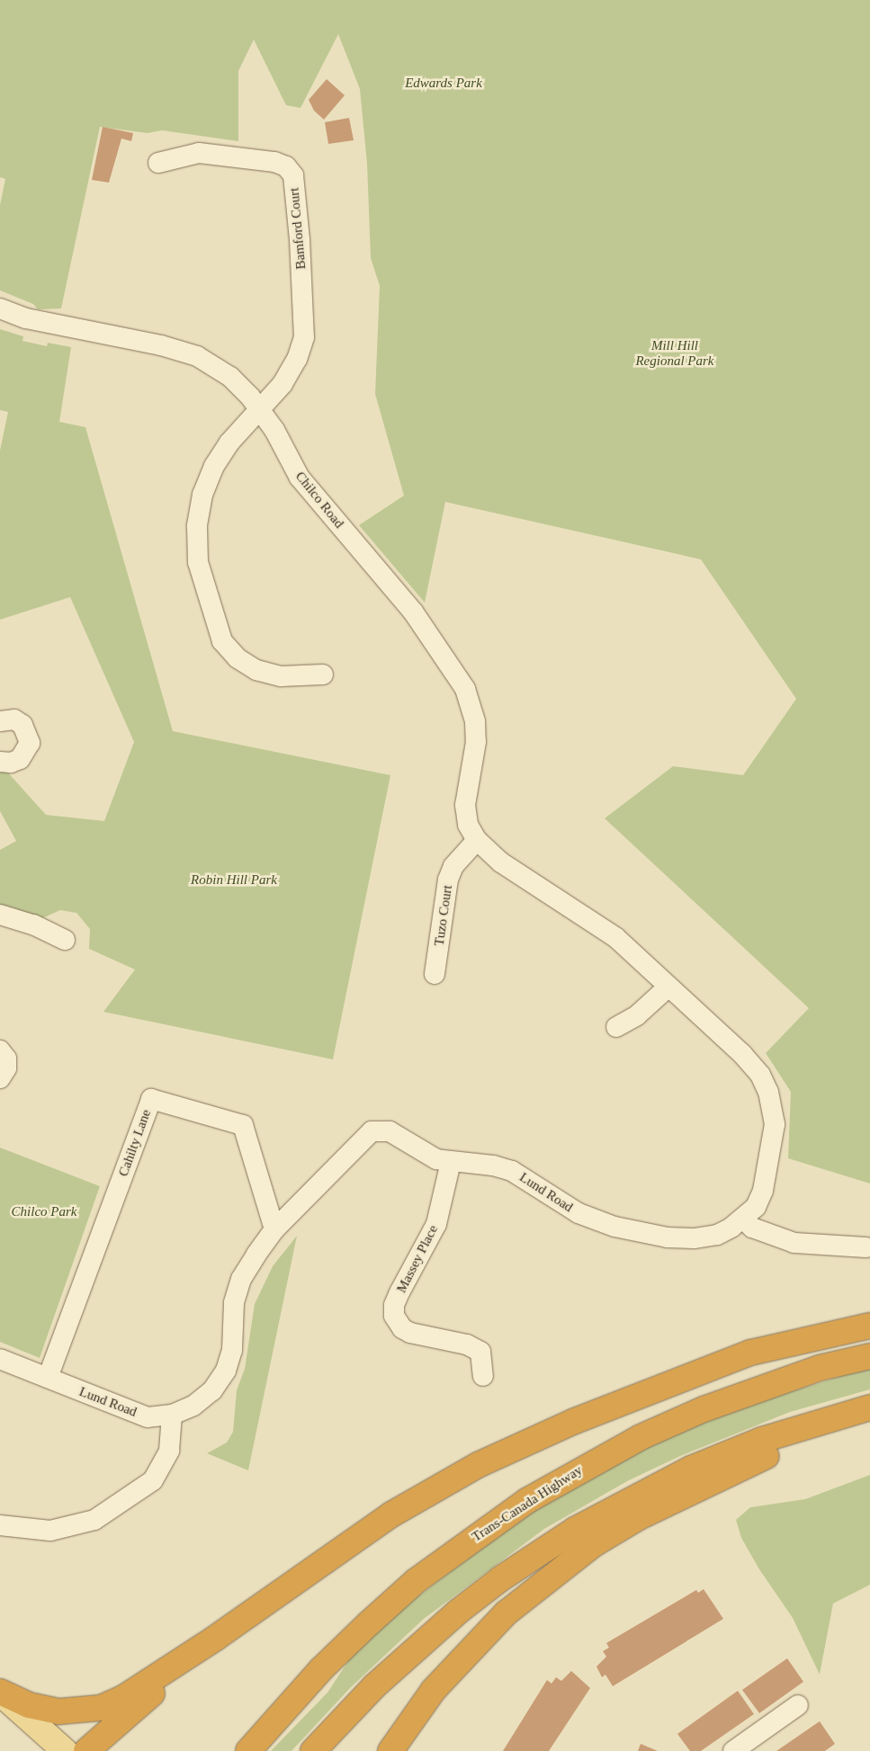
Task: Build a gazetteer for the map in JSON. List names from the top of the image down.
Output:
{
  "streets": {
    "highway": ["Trans-Canada Highway"],
    "street": [
      "Bamford Court",
      "Chilco Road",
      "Tuzo Court",
      "Cahilty Lane",
      "Lund Road",
      "Massey Place"
    ]
  },
  "crossings": [
    ["Bamford Court", "Chilco Road"],
    ["Chilco Road", "Tuzo Court"],
    ["Chilco Road", "Lund Road"],
    ["Tuzo Court", "Lund Road"],
    ["Cahilty Lane", "Lund Road"],
    ["Lund Road", "Massey Place"]
  ],
  "parks": [
    "Edwards Park",
    "Mill Hill Regional Park",
    "Robin Hill Park",
    "Chilco Park"
  ]
}
